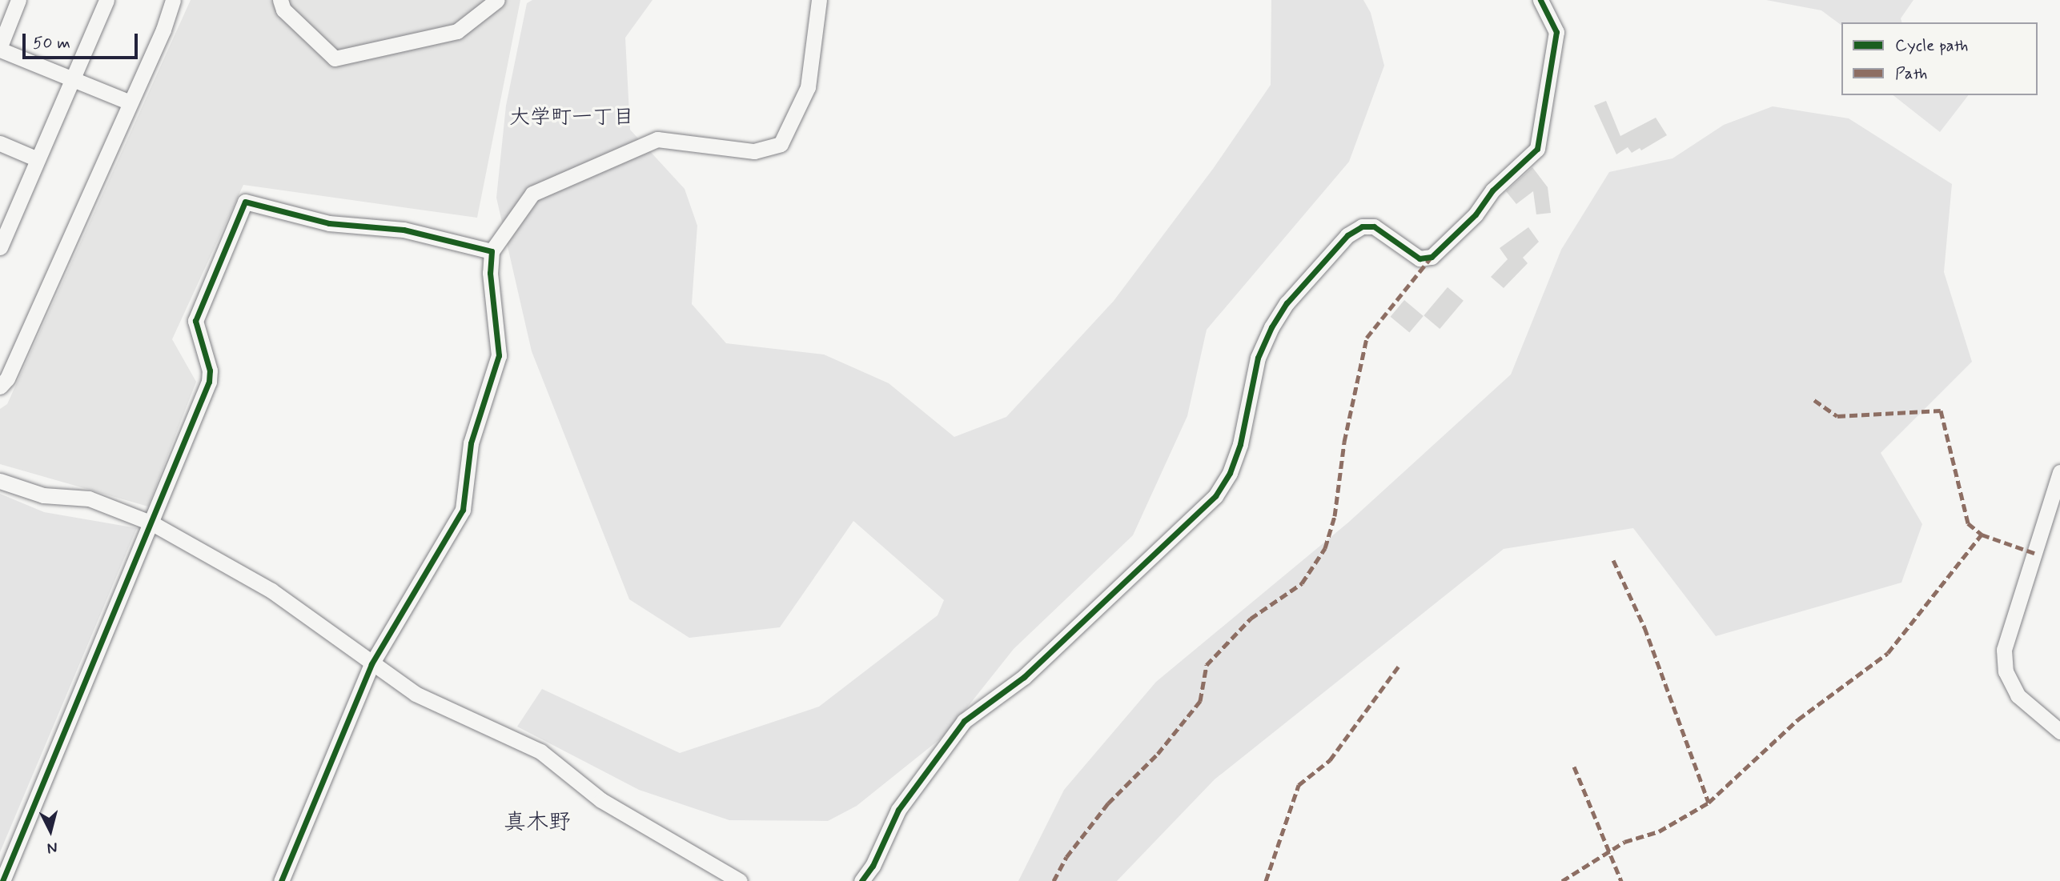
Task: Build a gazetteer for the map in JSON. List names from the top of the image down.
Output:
{
  "districts": ["大学町一丁目", "真木野"],
  "legend": ["Cycle path", "Path"],
  "scale_bar": "50 m",
  "north": "bottom"
}
